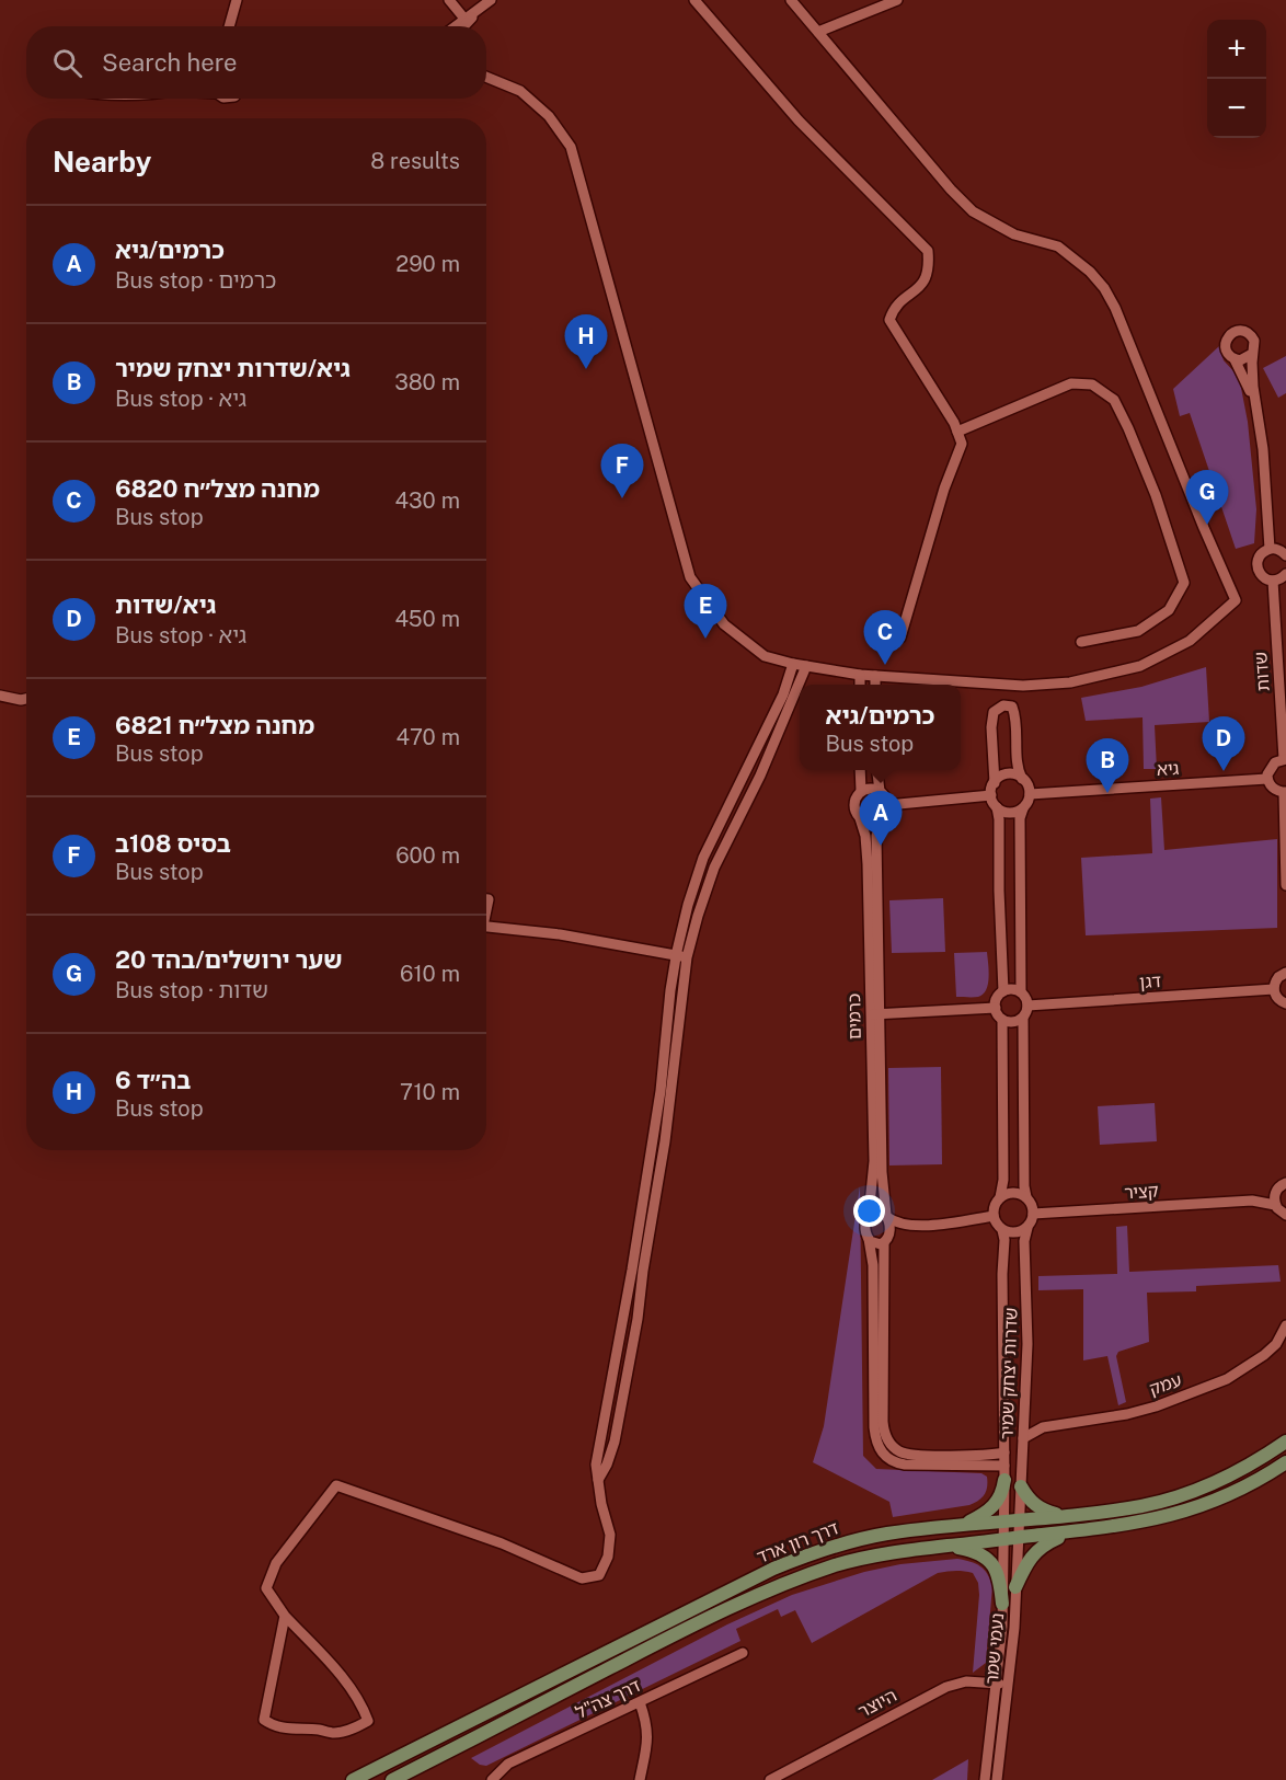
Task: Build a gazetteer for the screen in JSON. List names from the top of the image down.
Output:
{
  "streets": {
    "main road": ["דרך רון ארד"],
    "street": [
      "שדות",
      "גיא",
      "דגן",
      "כרמים",
      "קציר",
      "שדרות יצחק שמיר",
      "עמק",
      "נעמי שמר",
      "דרך צה\"ל",
      "היוצר"
    ]
  },
  "crossings": [
    ["קציר", "שדרות יצחק שמיר"],
    ["שדרות יצחק שמיר", "עמק"],
    ["שדרות יצחק שמיר", "דרך רון ארד"],
    ["שדרות יצחק שמיר", "נעמי שמר"],
    ["דרך רון ארד", "נעמי שמר"],
    ["נעמי שמר", "היוצר"]
  ],
  "page": {
    "map_buttons": ["+", "−"],
    "search": "Search here",
    "heading": ["Nearby", "8 results"],
    "list": [
      {
        "mark": "A",
        "name": "כרמים/גיא",
        "note": "Bus stop · כרמים",
        "value": "290 m"
      },
      {
        "mark": "B",
        "name": "גיא/שדרות יצחק שמיר",
        "note": "Bus stop · גיא",
        "value": "380 m"
      },
      {
        "mark": "C",
        "name": "מחנה מצל״ח 6820",
        "note": "Bus stop",
        "value": "430 m"
      },
      {
        "mark": "D",
        "name": "גיא/שדות",
        "note": "Bus stop · גיא",
        "value": "450 m"
      },
      {
        "mark": "E",
        "name": "מחנה מצל״ח 6821",
        "note": "Bus stop",
        "value": "470 m"
      },
      {
        "mark": "F",
        "name": "בסיס 108ב",
        "note": "Bus stop",
        "value": "600 m"
      },
      {
        "mark": "G",
        "name": "שער ירושלים/בהד 20",
        "note": "Bus stop · שדות",
        "value": "610 m"
      },
      {
        "mark": "H",
        "name": "בה״ד 6",
        "note": "Bus stop",
        "value": "710 m"
      }
    ],
    "pins": [
      "H",
      "F",
      "G",
      "E",
      "C",
      "D",
      "B",
      "A"
    ],
    "popup": ["כרמים/גיא", "Bus stop"]
  }
}
